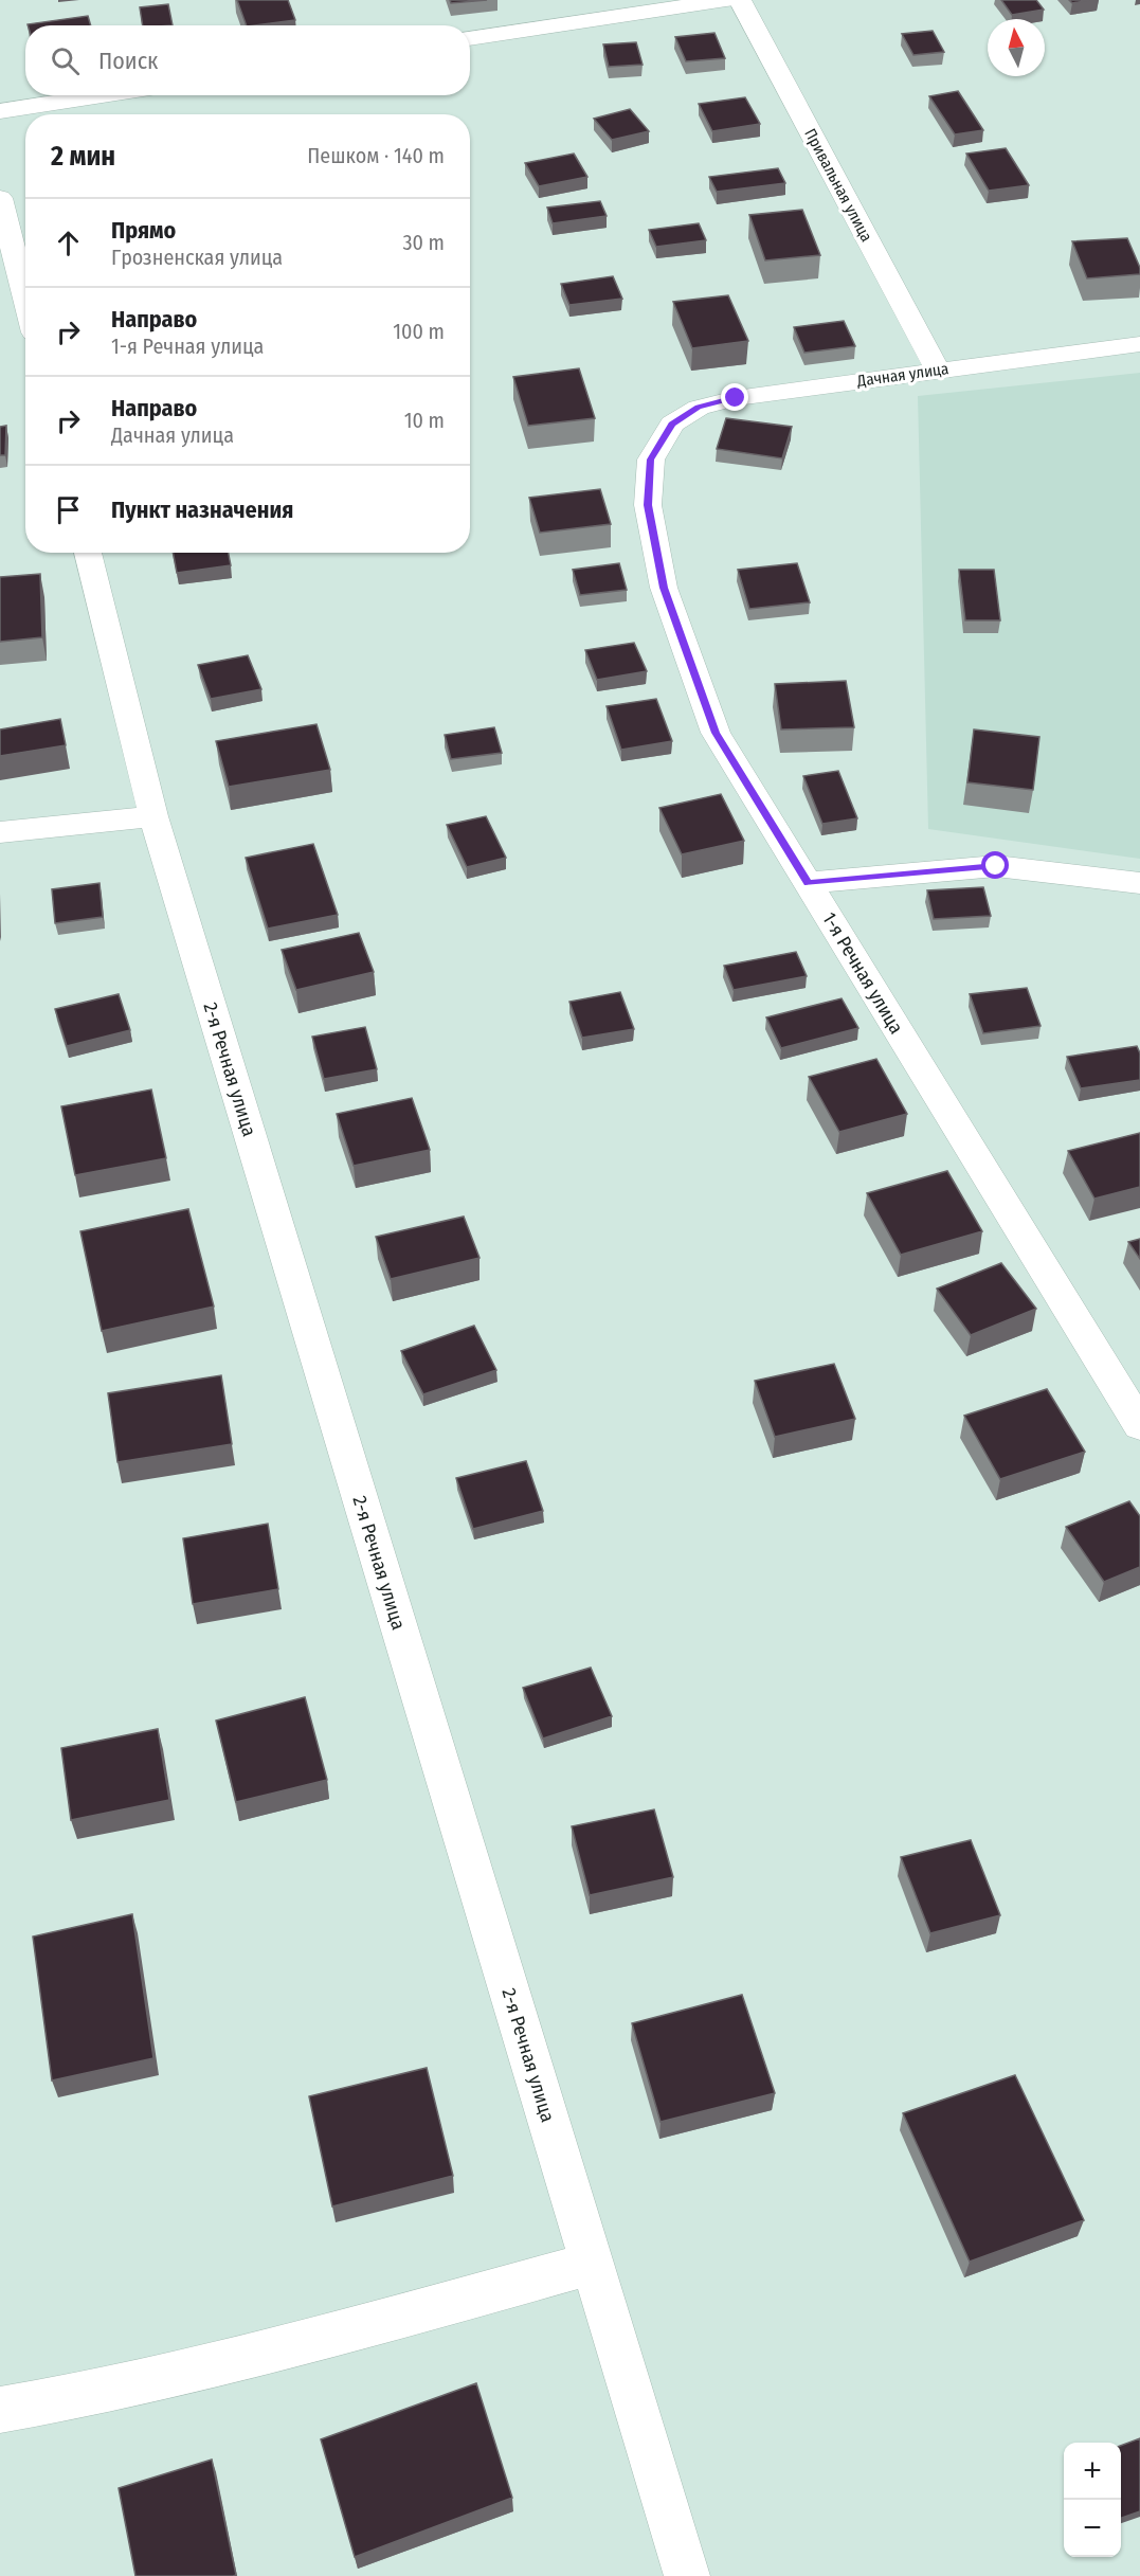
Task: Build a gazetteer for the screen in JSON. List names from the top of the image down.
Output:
{
  "streets": {
    "street": [
      "Привальная улица",
      "Дачная улица",
      "1-я Речная улица",
      "2-я Речная улица"
    ]
  },
  "crossings": [
    ["Привальная улица", "Дачная улица"],
    ["Дачная улица", "1-я Речная улица"]
  ],
  "north": "top",
  "page": {
    "search": "Поиск",
    "heading": ["2 мин", "Пешком · 140 m"],
    "list": [
      ["Прямо", "Грозненская улица", "30 m"],
      ["Направо", "1-я Речная улица", "100 m"],
      ["Направо", "Дачная улица", "10 m"],
      "Пункт назначения"
    ],
    "map_buttons": ["+", "−"]
  }
}
